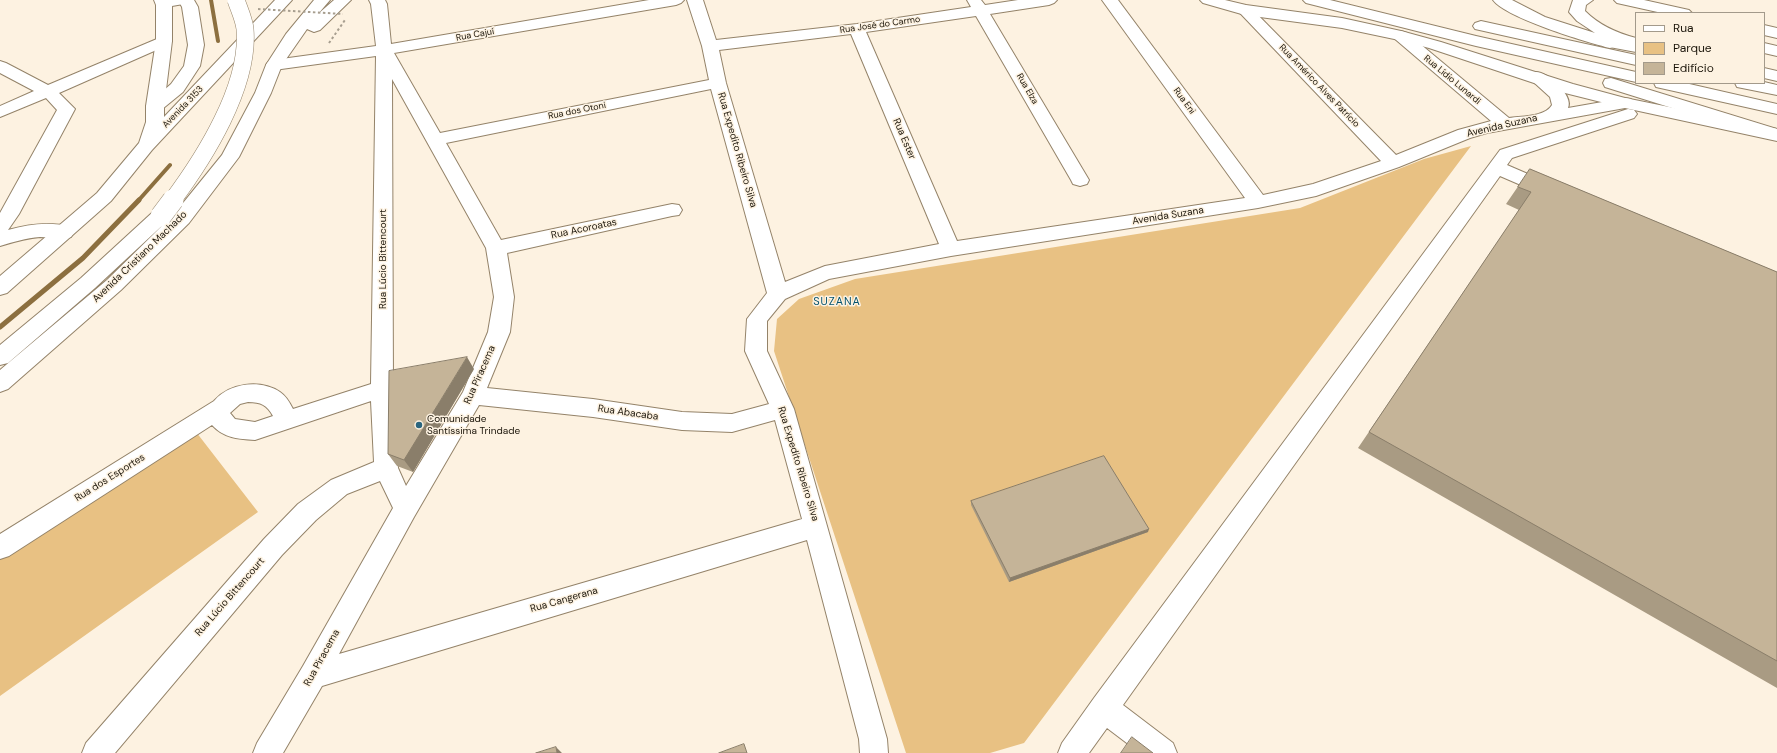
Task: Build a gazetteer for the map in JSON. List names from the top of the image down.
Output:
{
  "streets": {
    "main road": [
      "Rua José do Carmo",
      "Rua Cajuí",
      "Rua Lídio Lunardi",
      "Rua Américo Alves Patrício",
      "Rua Elza",
      "Rua Eni",
      "Avenida 3153",
      "Rua dos Otoni",
      "Avenida Suzana",
      "Rua Ester",
      "Rua Expedito Ribeiro Silva",
      "Rua Acoroatas",
      "Avenida Cristiano Machado",
      "Rua Lúcio Bittencourt",
      "Rua Piracema",
      "Rua Abacaba",
      "Rua dos Esportes",
      "Rua Cangerana"
    ]
  },
  "crossings": [
    ["Rua José do Carmo", "Rua Elza"],
    ["Rua José do Carmo", "Rua Ester"],
    ["Rua José do Carmo", "Rua Expedito Ribeiro Silva"],
    ["Rua Cajuí", "Avenida Cristiano Machado"],
    ["Rua Cajuí", "Rua Lúcio Bittencourt"],
    ["Rua Cajuí", "Rua Piracema"],
    ["Rua Lídio Lunardi", "Avenida Suzana"],
    ["Rua Américo Alves Patrício", "Avenida Suzana"],
    ["Rua Eni", "Avenida Suzana"],
    ["Rua dos Otoni", "Rua Expedito Ribeiro Silva"],
    ["Rua dos Otoni", "Rua Piracema"],
    ["Avenida Suzana", "Rua Ester"],
    ["Avenida Suzana", "Rua Expedito Ribeiro Silva"],
    ["Rua Expedito Ribeiro Silva", "Rua Abacaba"],
    ["Rua Expedito Ribeiro Silva", "Rua Cangerana"],
    ["Rua Acoroatas", "Rua Piracema"],
    ["Rua Lúcio Bittencourt", "Rua Piracema"],
    ["Rua Piracema", "Rua Abacaba"],
    ["Rua Piracema", "Rua Cangerana"]
  ],
  "districts": ["SUZANA"],
  "places": ["Comunidade Santíssima Trindade"],
  "legend": ["Rua", "Parque", "Edifício"]
}
